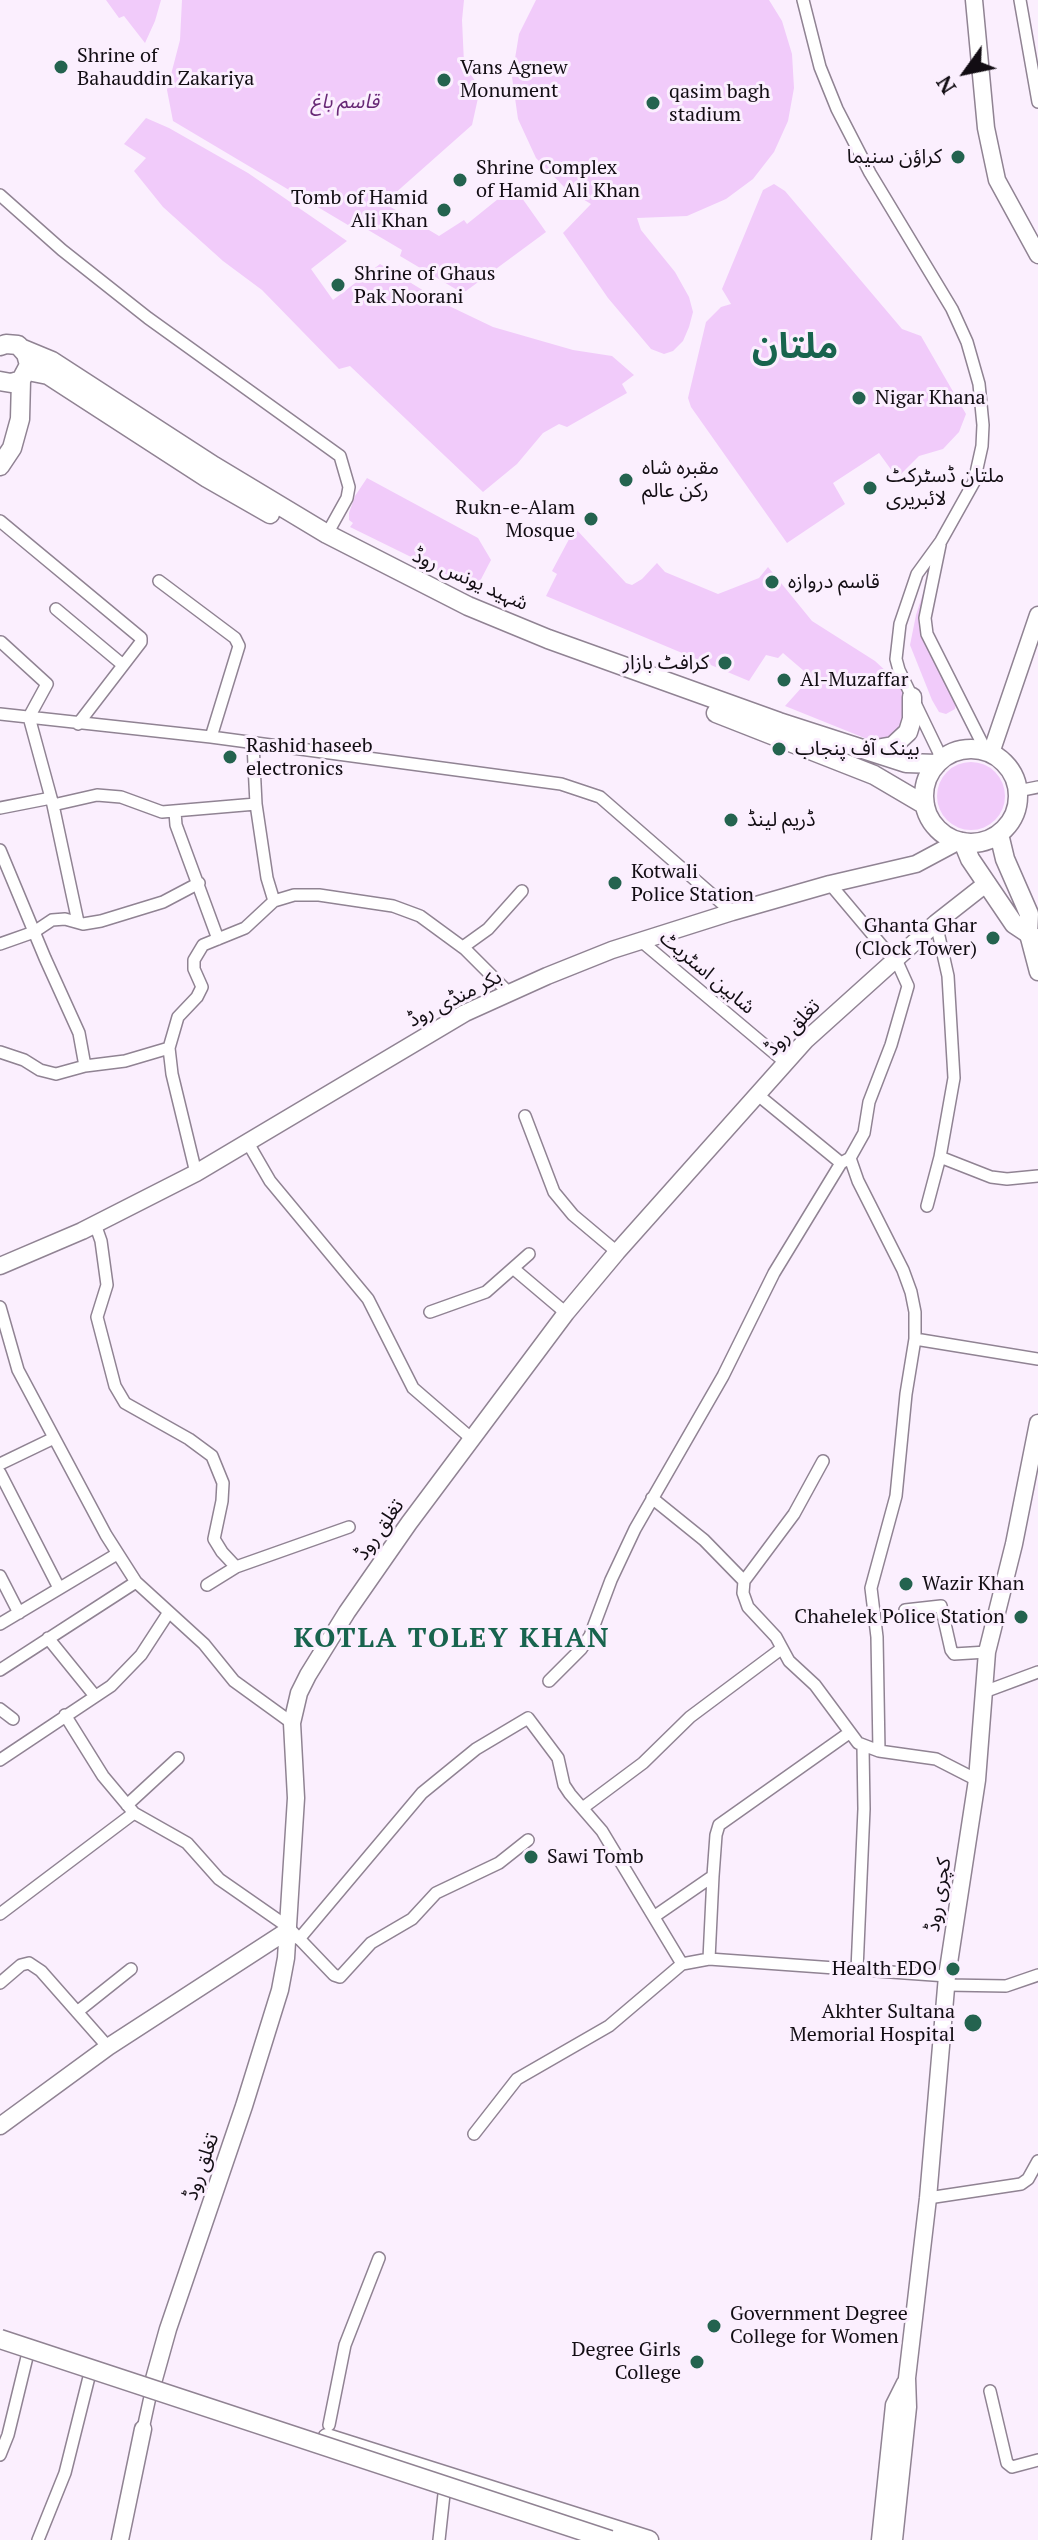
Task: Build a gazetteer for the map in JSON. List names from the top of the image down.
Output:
{
  "streets": {
    "main road": [
      "شہید یونس روڈ",
      "بکر منڈی روڈ",
      "تغلق روڈ",
      "کچری روڈ"
    ],
    "street": ["شاہین اسٹریٹ"]
  },
  "crossings": [
    ["شہید یونس روڈ", "بکر منڈی روڈ"],
    ["شاہین اسٹریٹ", "بکر منڈی روڈ"],
    ["شاہین اسٹریٹ", "تغلق روڈ"]
  ],
  "districts": ["ملتان", "KOTLA TOLEY KHAN"],
  "parks": ["قاسم باغ"],
  "places": [
    "Shrine of Bahauddin Zakariya",
    "Vans Agnew Monument",
    "qasim bagh stadium",
    "کراؤن سنیما",
    "Shrine Complex of Hamid Ali Khan",
    "Tomb of Hamid Ali Khan",
    "Shrine of Ghaus Pak Noorani",
    "Nigar Khana",
    "مقبرہ شاہ رکن عالم",
    "ملتان ڈسٹرکٹ لائبریری",
    "Rukn-e-Alam Mosque",
    "قاسم دروازہ",
    "کرافٹ بازار",
    "Al-Muzaffar",
    "بینک آف پنجاب",
    "Rashid haseeb electronics",
    "ڈریم لینڈ",
    "Kotwali Police Station",
    "Ghanta Ghar (Clock Tower)",
    "Wazir Khan",
    "Chahelek Police Station",
    "Sawi Tomb",
    "Health EDO",
    "Akhter Sultana Memorial Hospital",
    "Government Degree College for Women",
    "Degree Girls College"
  ],
  "north": "bottom left"
}
